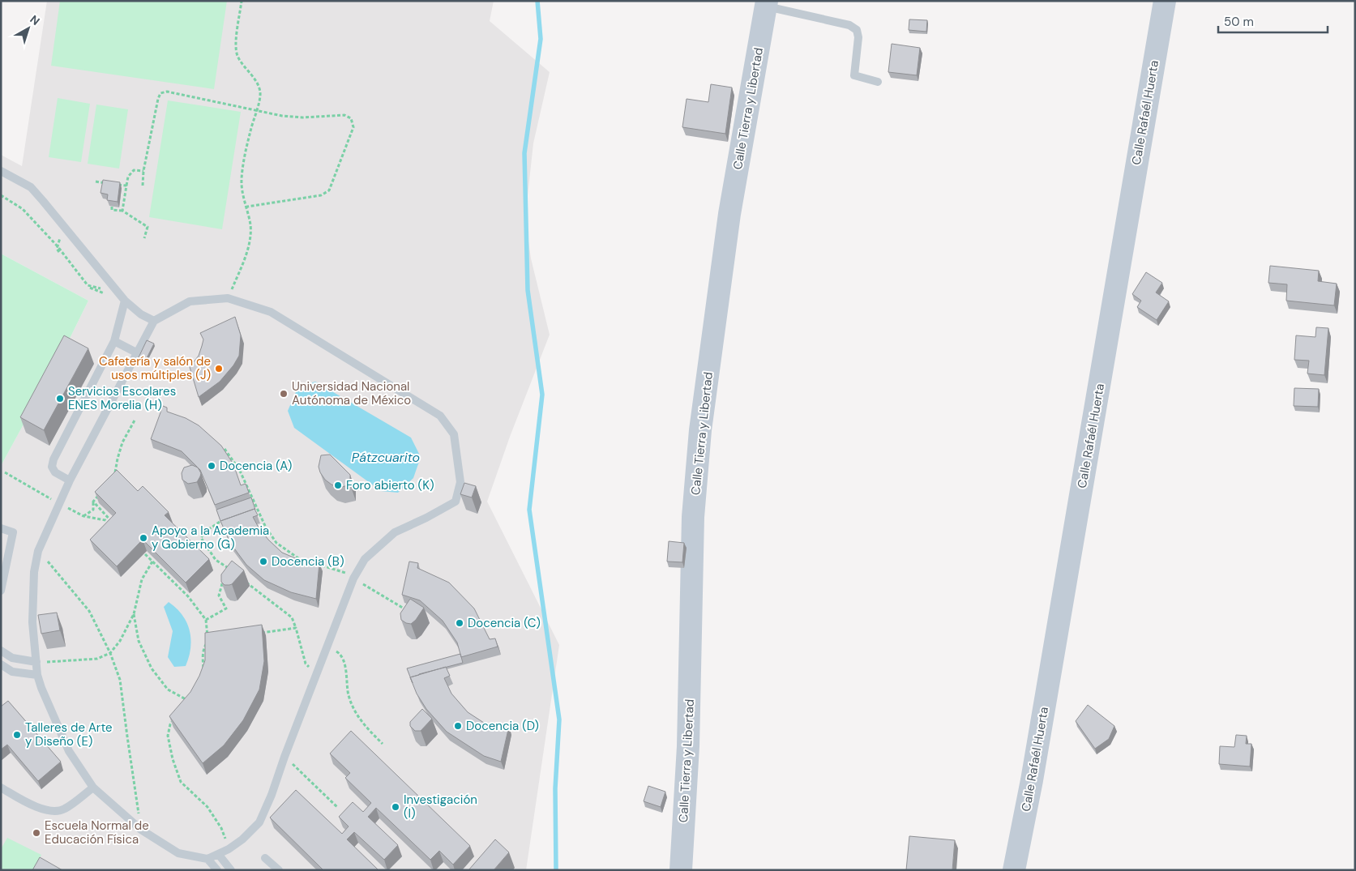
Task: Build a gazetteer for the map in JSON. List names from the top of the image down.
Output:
{
  "streets": {
    "street": ["Calle Tierra y Libertad", "Calle Rafaél Huerta"]
  },
  "water": ["Pátzcuarito"],
  "places": [
    "Cafetería y salón de usos múltiples (J)",
    "Universidad Nacional Autónoma de México",
    "Servicios Escolares ENES Morelia (H)",
    "Docencia (A)",
    "Foro abierto (K)",
    "Apoyo a la Academia y Gobierno (G)",
    "Docencia (B)",
    "Docencia (C)",
    "Docencia (D)",
    "Talleres de Arte y Diseño (E)",
    "Investigación (I)",
    "Escuela Normal de Educación Física"
  ],
  "scale_bar": "50 m",
  "north": "top right"
}
